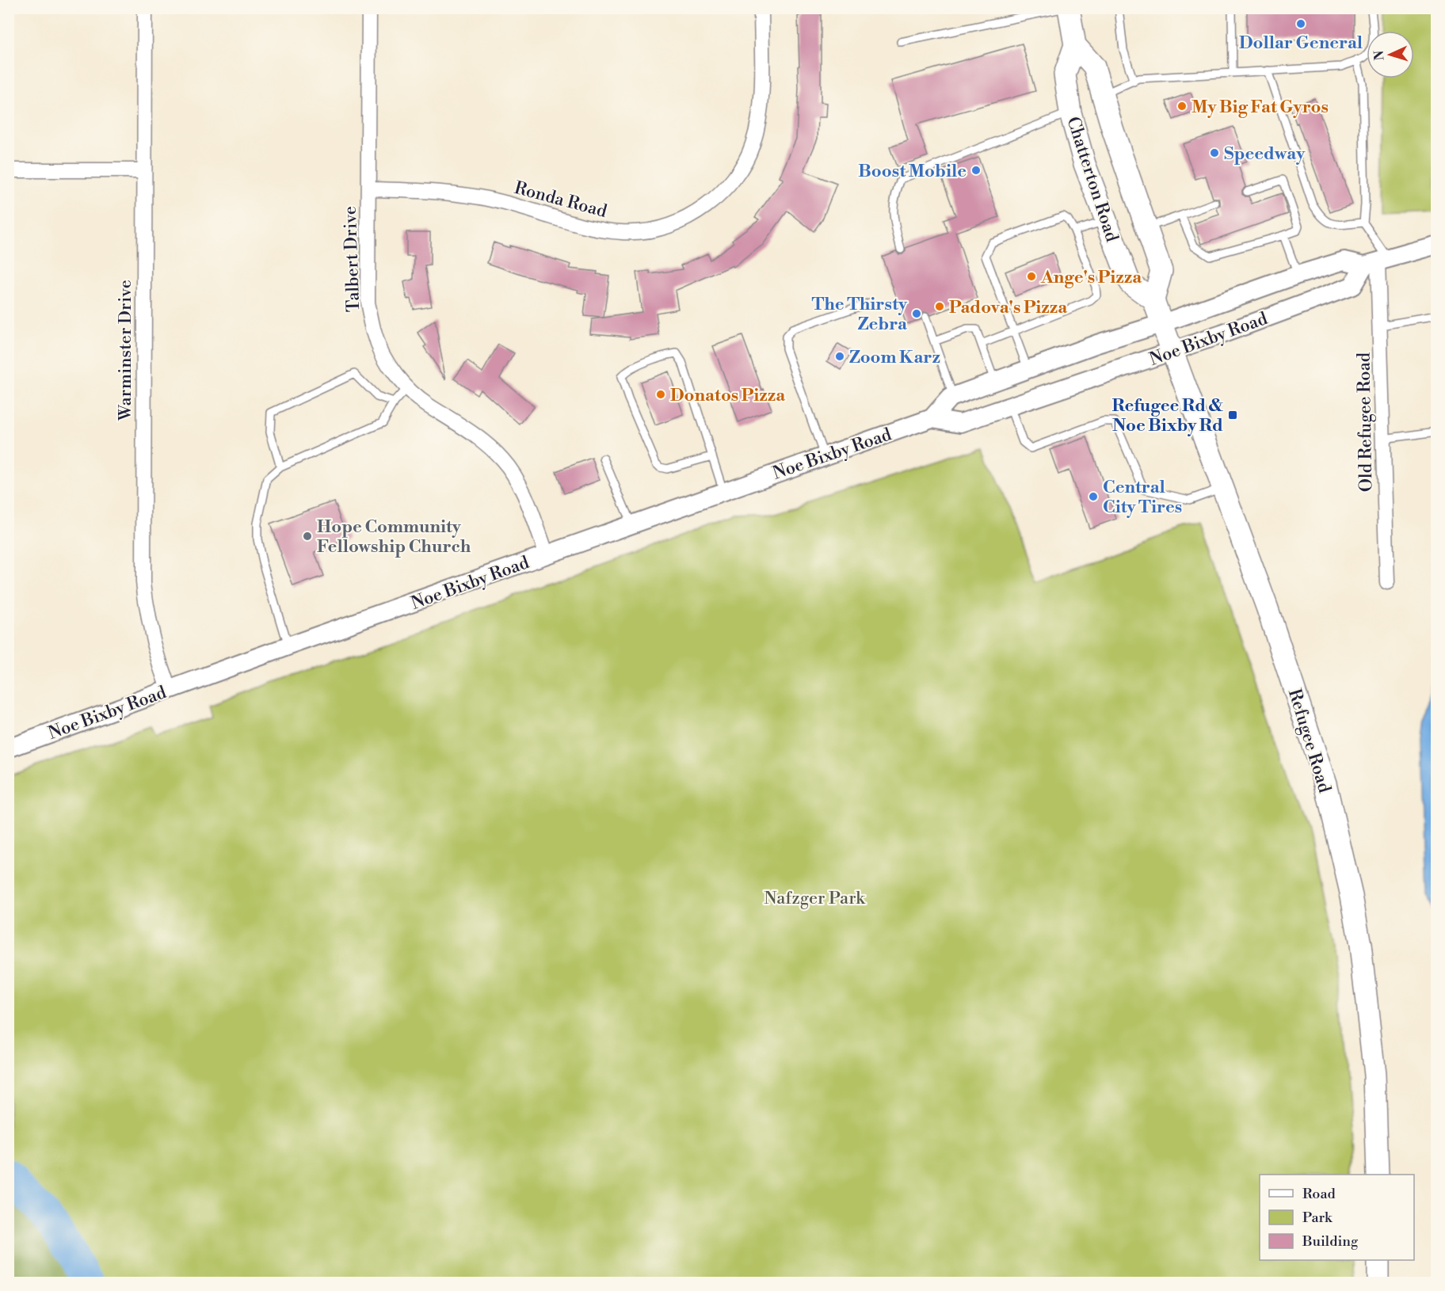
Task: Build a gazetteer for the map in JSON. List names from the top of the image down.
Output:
{
  "streets": {
    "main road": ["Chatterton Road", "Refugee Road"],
    "street": [
      "Ronda Road",
      "Talbert Drive",
      "Noe Bixby Road",
      "Warminster Drive",
      "Old Refugee Road"
    ]
  },
  "crossings": [
    ["Ronda Road", "Talbert Drive"],
    ["Talbert Drive", "Noe Bixby Road"],
    ["Noe Bixby Road", "Warminster Drive"],
    ["Noe Bixby Road", "Old Refugee Road"],
    ["Noe Bixby Road", "Refugee Road"]
  ],
  "parks": ["Nafzger Park"],
  "places": {
    "other": [
      "Dollar General",
      "My Big Fat Gyros",
      "Speedway",
      "Boost Mobile",
      "Ange's Pizza",
      "Padova's Pizza",
      "The Thirsty Zebra",
      "Zoom Karz",
      "Donatos Pizza",
      "Central City Tires",
      "Hope Community Fellowship Church"
    ],
    "transit": ["Refugee Rd & Noe Bixby Rd"]
  },
  "legend": ["Road", "Park", "Building"],
  "north": "left"
}
